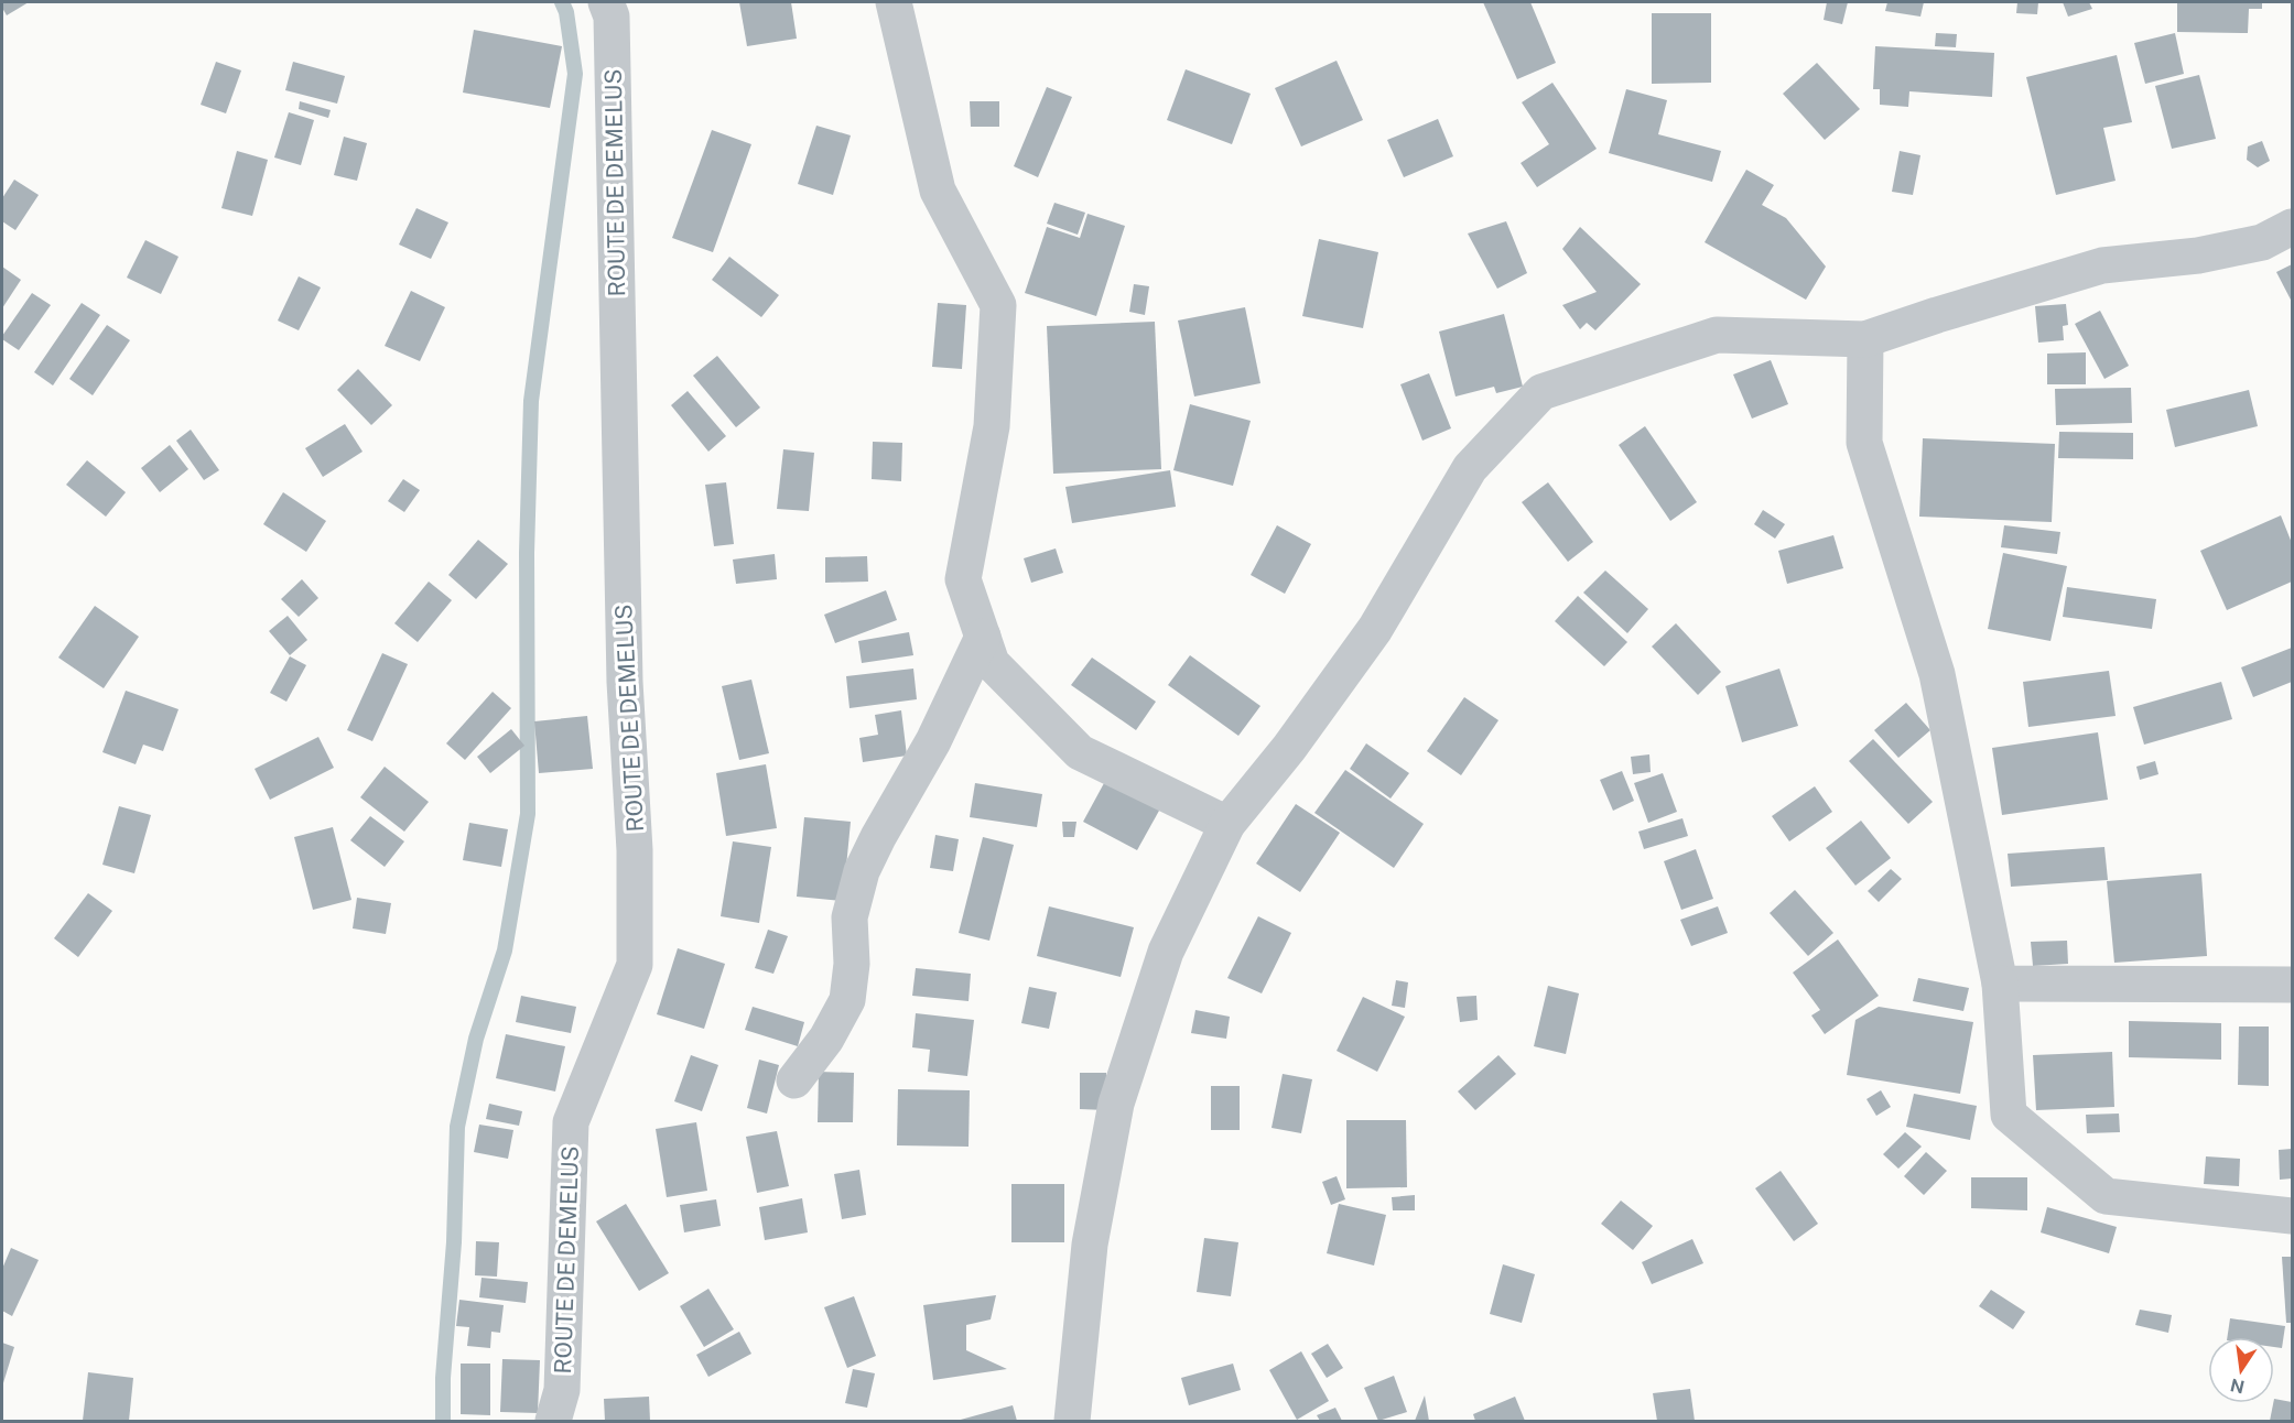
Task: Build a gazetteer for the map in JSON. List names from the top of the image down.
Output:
{
  "streets": {
    "street": ["ROUTE DE DEMELUS"]
  },
  "north": "bottom"
}
